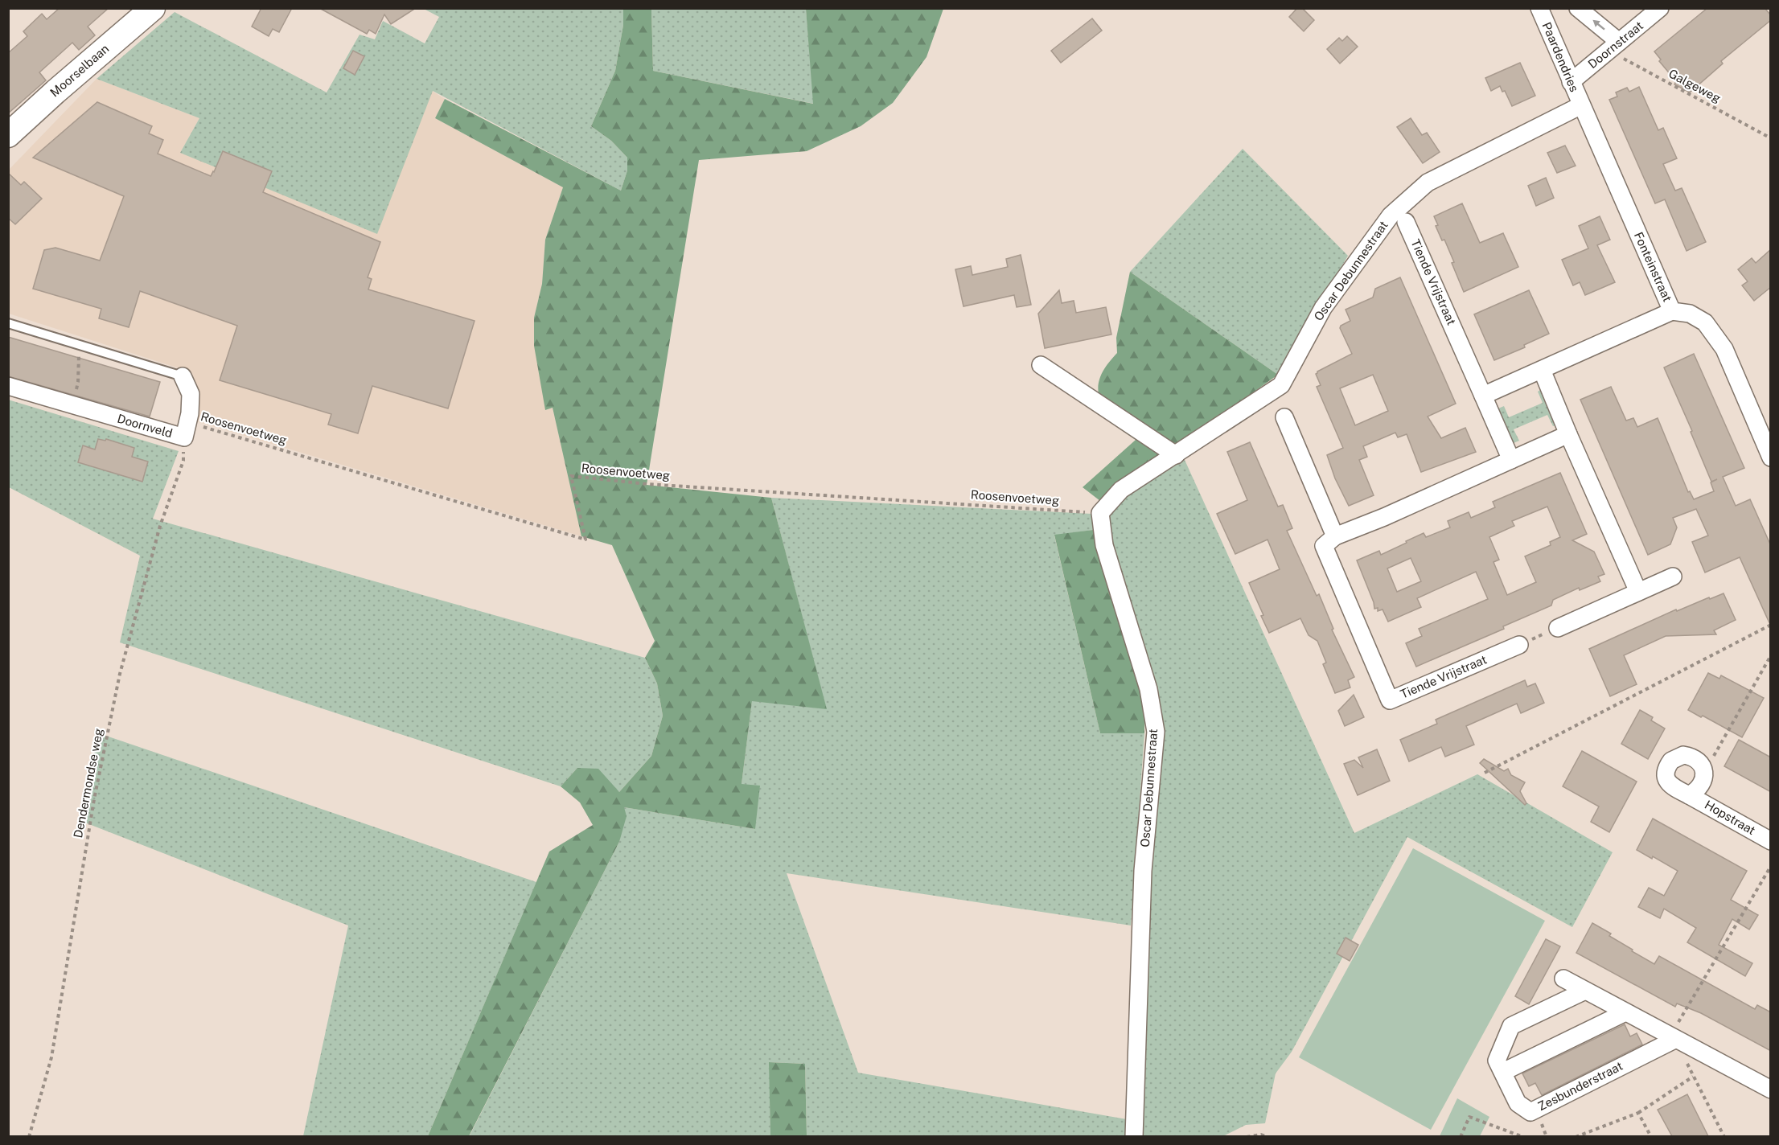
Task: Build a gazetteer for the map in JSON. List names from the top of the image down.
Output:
{
  "streets": {
    "main road": ["Moorselbaan"],
    "street": [
      "Doornstraat",
      "Paardendries",
      "Fonteinstraat",
      "Oscar Debunnestraat",
      "Tiende Vrijstraat",
      "Doornveld",
      "Hopstraat",
      "Zesbunderstraat"
    ],
    "path": ["Galgeweg", "Roosenvoetweg", "Dendermondse weg"]
  },
  "crossings": [
    ["Doornstraat", "Paardendries"],
    ["Doornstraat", "Galgeweg"],
    ["Paardendries", "Fonteinstraat"],
    ["Paardendries", "Oscar Debunnestraat"],
    ["Fonteinstraat", "Oscar Debunnestraat"],
    ["Oscar Debunnestraat", "Roosenvoetweg"],
    ["Doornveld", "Roosenvoetweg"],
    ["Doornveld", "Dendermondse weg"],
    ["Roosenvoetweg", "Dendermondse weg"]
  ]
}
